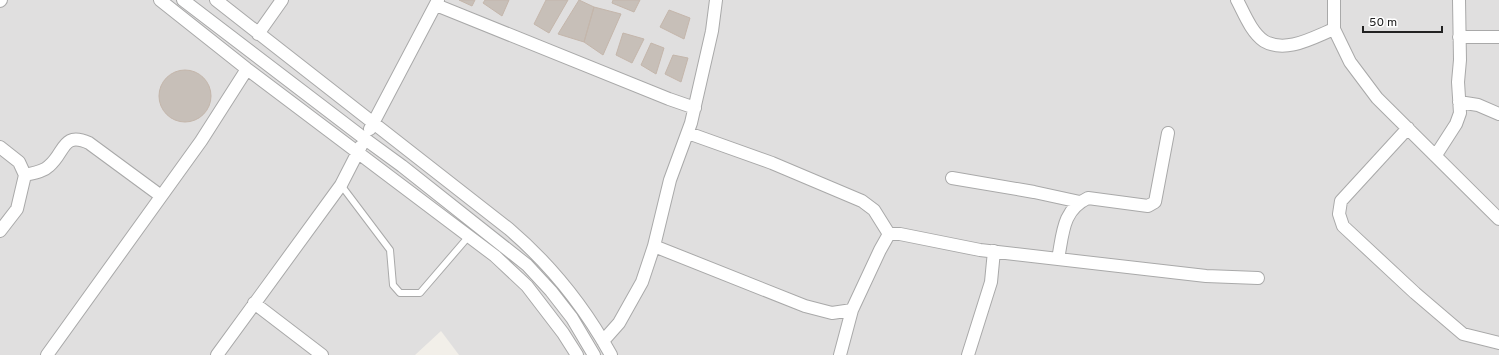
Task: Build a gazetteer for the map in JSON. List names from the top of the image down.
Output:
{
  "scale_bar": "50 m"
}
